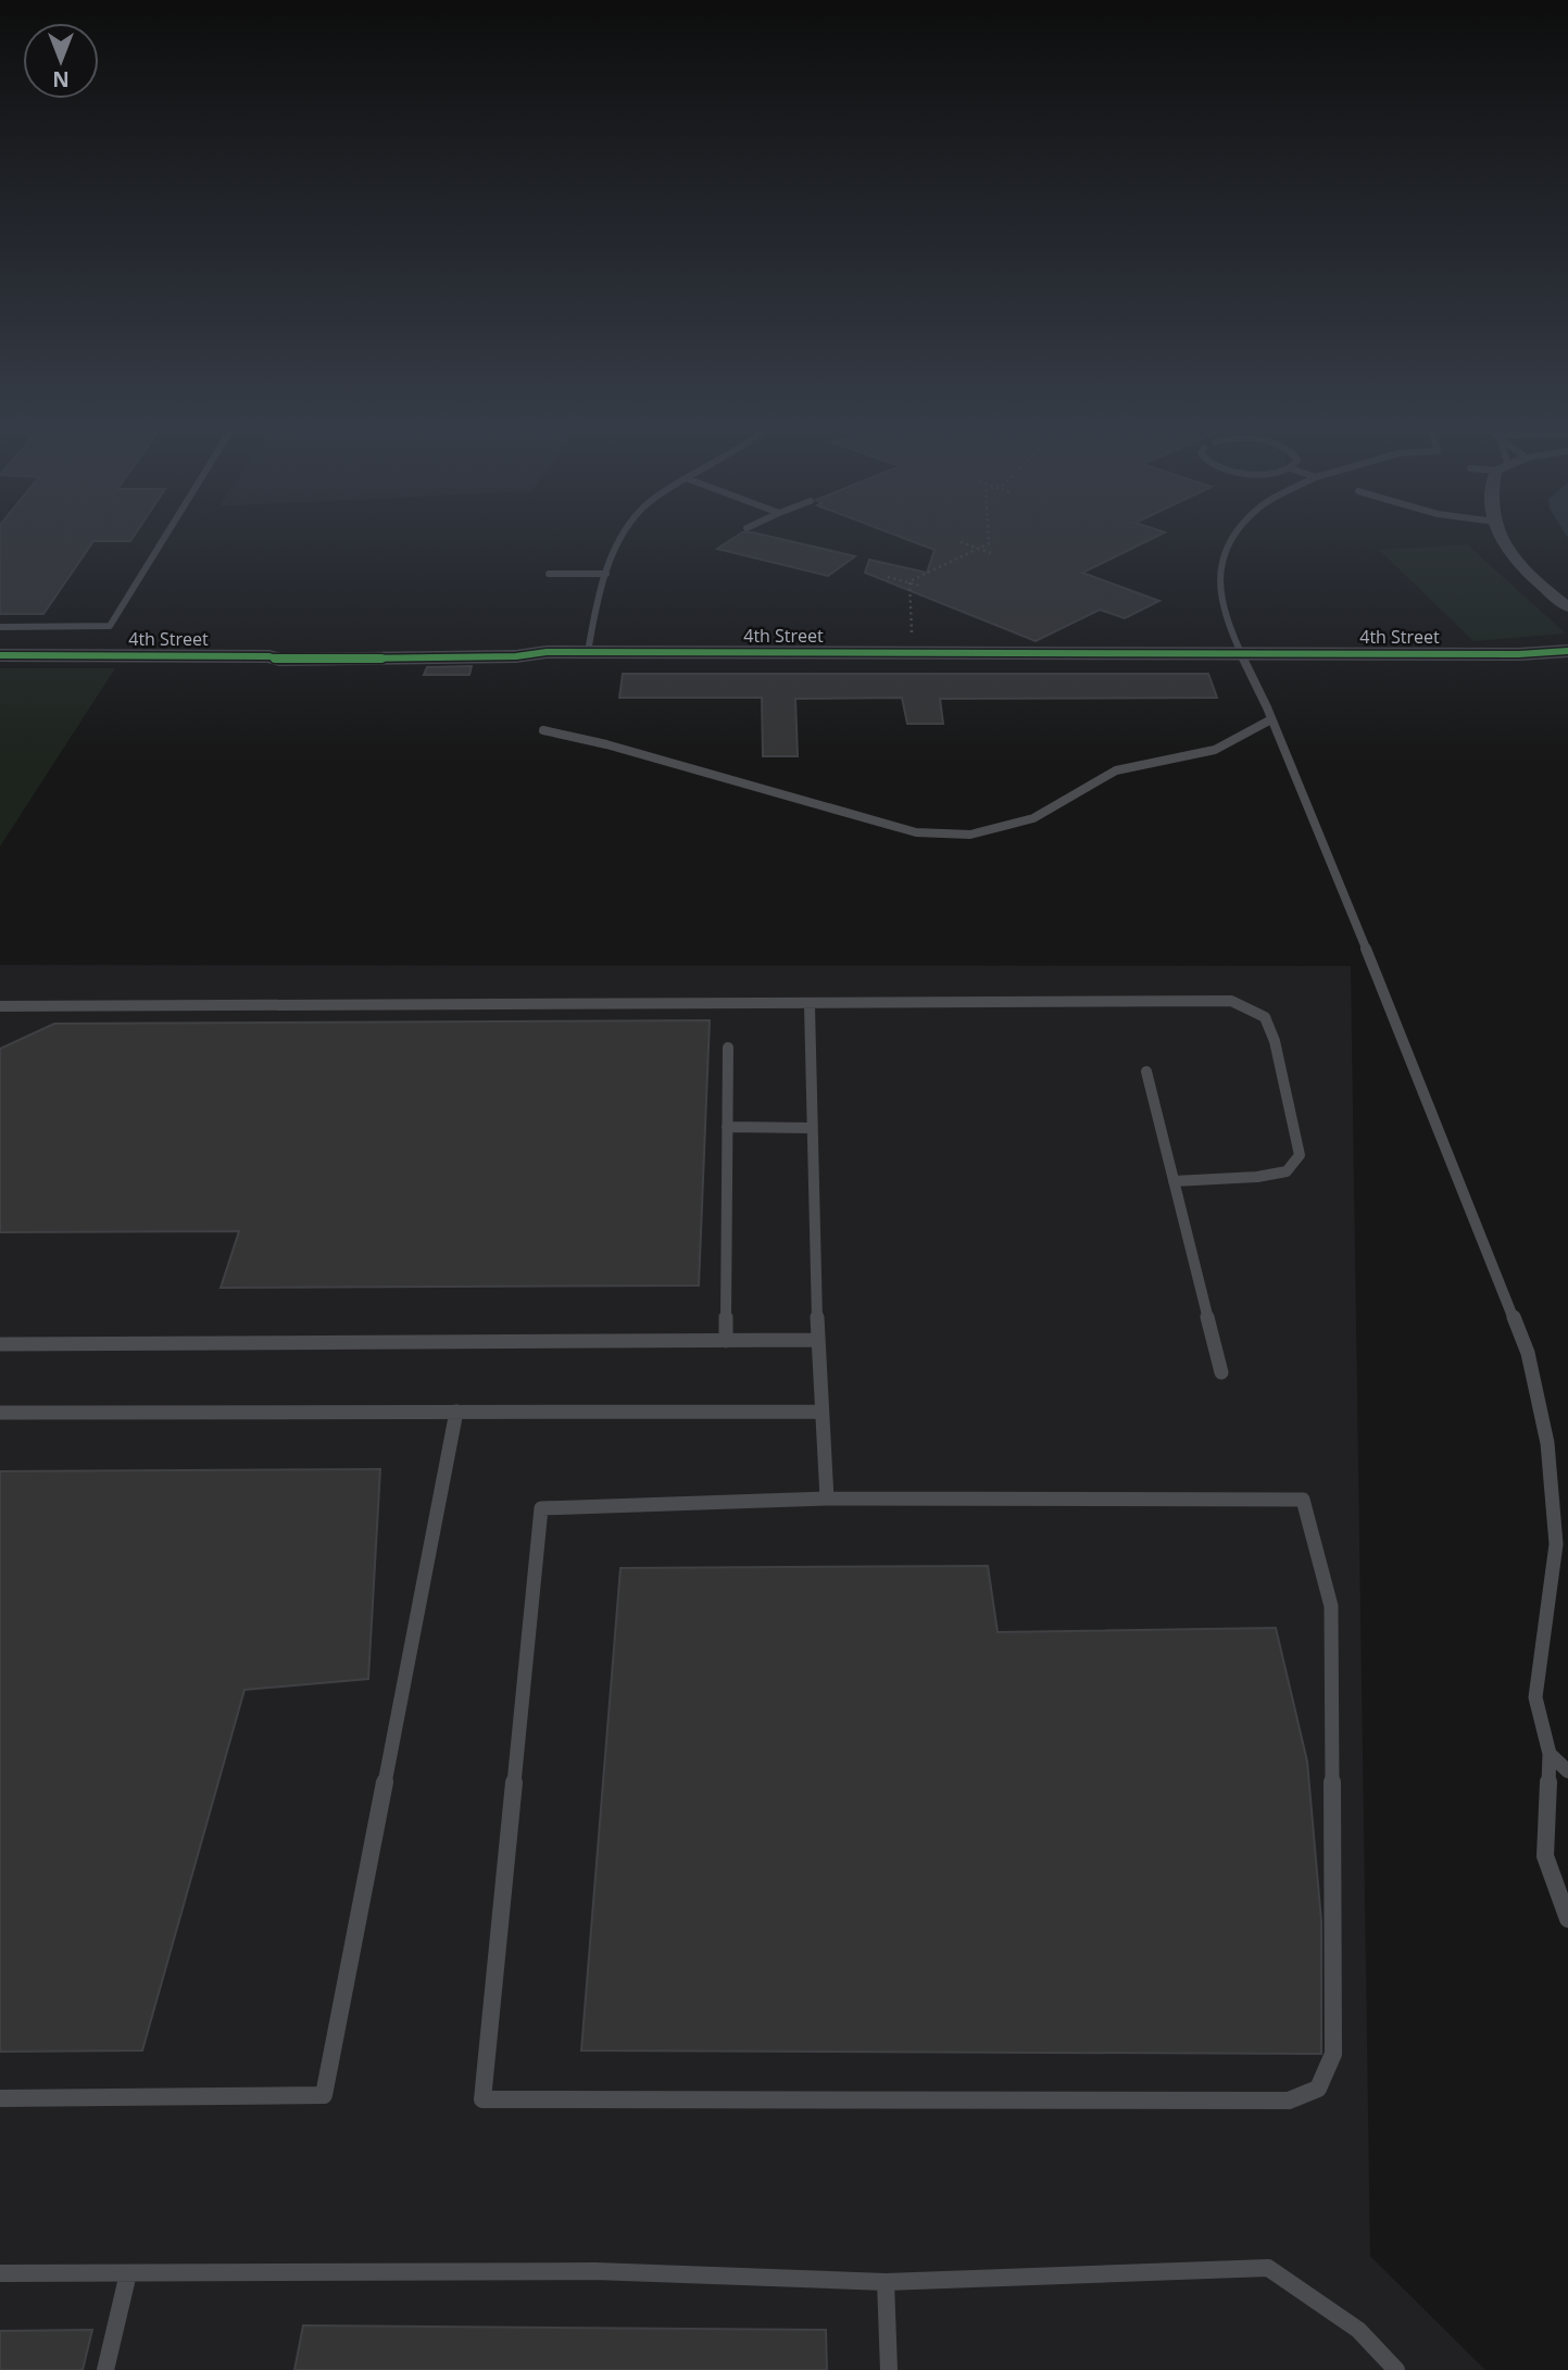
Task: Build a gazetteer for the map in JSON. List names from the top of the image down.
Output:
{
  "streets": {
    "street": ["4th Street"]
  },
  "north": "bottom"
}
